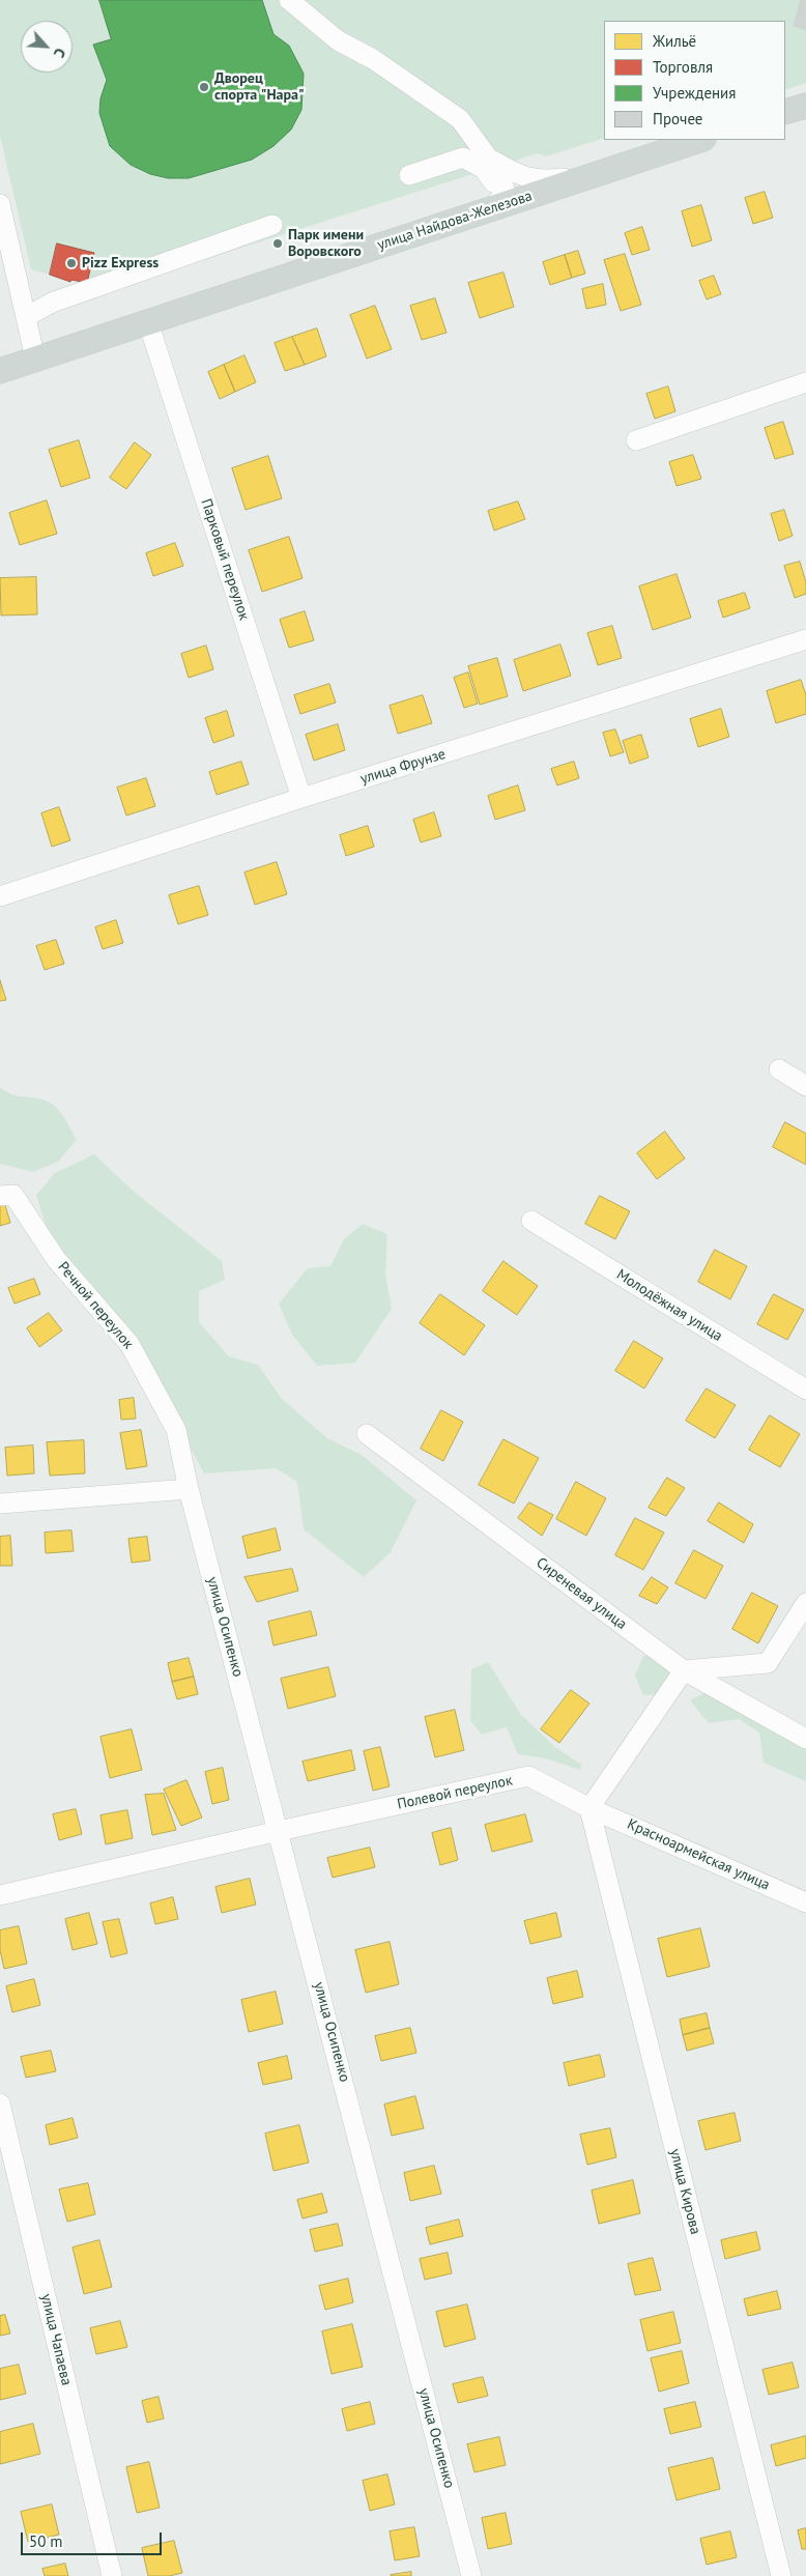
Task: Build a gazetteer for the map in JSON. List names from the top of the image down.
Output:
{
  "streets": {
    "main road": ["улица Найдова-Железова"],
    "street": [
      "Парковый переулок",
      "улица Фрунзе",
      "Речной переулок",
      "Молодёжная улица",
      "Сиреневая улица",
      "улица Осипенко",
      "Полевой переулок",
      "Красноармейская улица",
      "улица Кирова",
      "улица Чапаева"
    ]
  },
  "crossings": [
    ["улица Найдова-Железова", "Парковый переулок"],
    ["Парковый переулок", "улица Фрунзе"],
    ["Речной переулок", "улица Осипенко"],
    ["улица Осипенко", "Полевой переулок"],
    ["Полевой переулок", "Красноармейская улица"],
    ["Полевой переулок", "улица Кирова"],
    ["Красноармейская улица", "улица Кирова"]
  ],
  "places": ["Дворец спорта \"Нара\"", "Парк имени Воровского", "Pizz Express"],
  "legend": [
    "Жильё",
    "Торговля",
    "Учреждения",
    "Прочее"
  ],
  "scale_bar": "50 m",
  "north": "bottom right"
}
